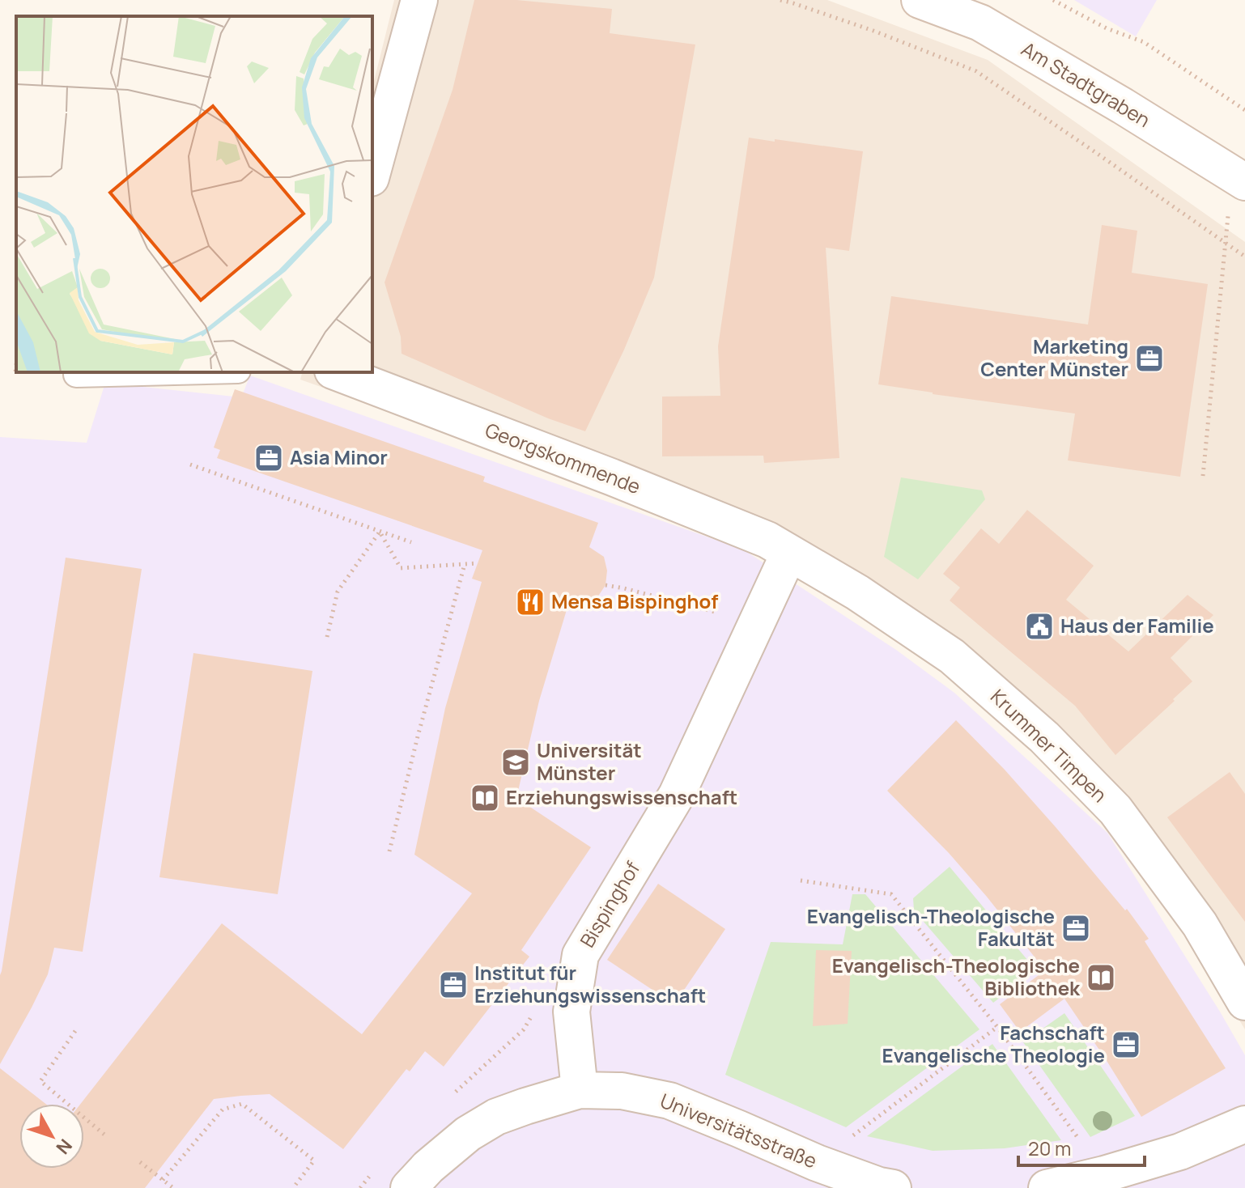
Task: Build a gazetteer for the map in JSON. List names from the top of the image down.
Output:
{
  "streets": {
    "street": [
      "Am Stadtgraben",
      "Georgskommende",
      "Krummer Timpen",
      "Bispinghof",
      "Universitätsstraße"
    ]
  },
  "crossings": [
    ["Georgskommende", "Krummer Timpen"],
    ["Georgskommende", "Bispinghof"],
    ["Krummer Timpen", "Bispinghof"],
    ["Bispinghof", "Universitätsstraße"]
  ],
  "places": {
    "office": [
      "Marketing Center Münster",
      "Asia Minor",
      "Evangelisch-Theologische Fakultät",
      "Institut für Erziehungswissenschaft",
      "Fachschaft Evangelische Theologie"
    ],
    "restaurant": ["Mensa Bispinghof"],
    "public building": ["Haus der Familie"],
    "school or university": ["Universität Münster"],
    "library": ["Erziehungswissenschaft", "Evangelisch-Theologische Bibliothek"]
  },
  "scale_bar": "20 m",
  "north": "bottom right"
}
